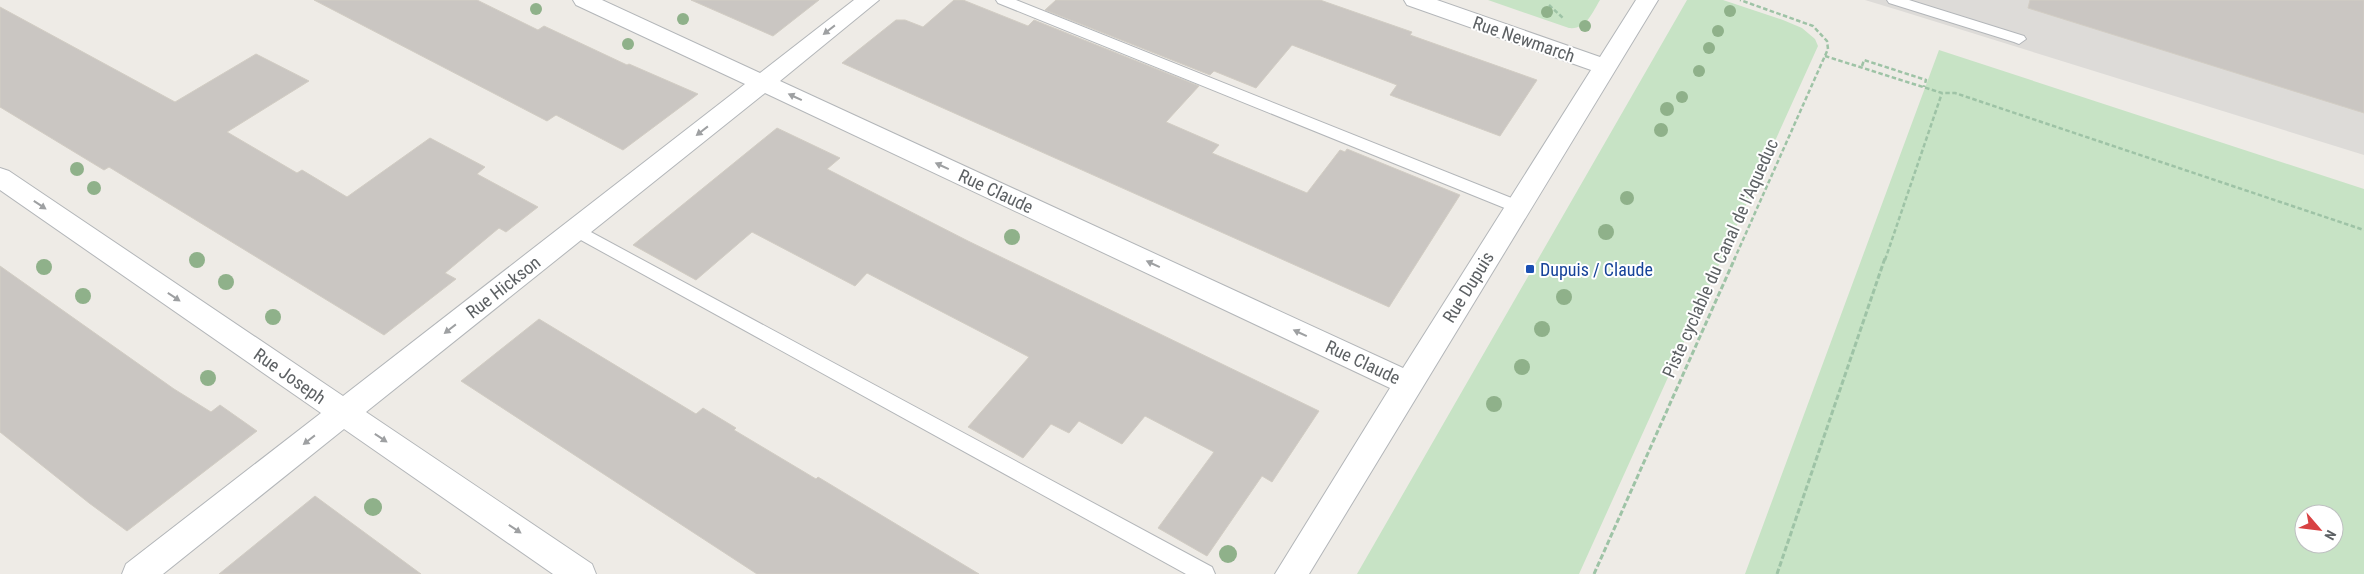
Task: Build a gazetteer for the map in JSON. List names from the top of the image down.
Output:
{
  "streets": {
    "street": [
      "Rue Newmarch",
      "Rue Claude",
      "Rue Hickson",
      "Rue Dupuis",
      "Rue Joseph"
    ],
    "path": ["Piste cyclable du Canal de l'Aqueduc"]
  },
  "crossings": [
    ["Rue Newmarch", "Rue Dupuis"],
    ["Rue Claude", "Rue Hickson"],
    ["Rue Claude", "Rue Dupuis"],
    ["Rue Hickson", "Rue Joseph"]
  ],
  "one_way": ["Rue Claude", "Rue Hickson", "Rue Joseph"],
  "places": {
    "transit": ["Dupuis / Claude"]
  },
  "north": "bottom right"
}
